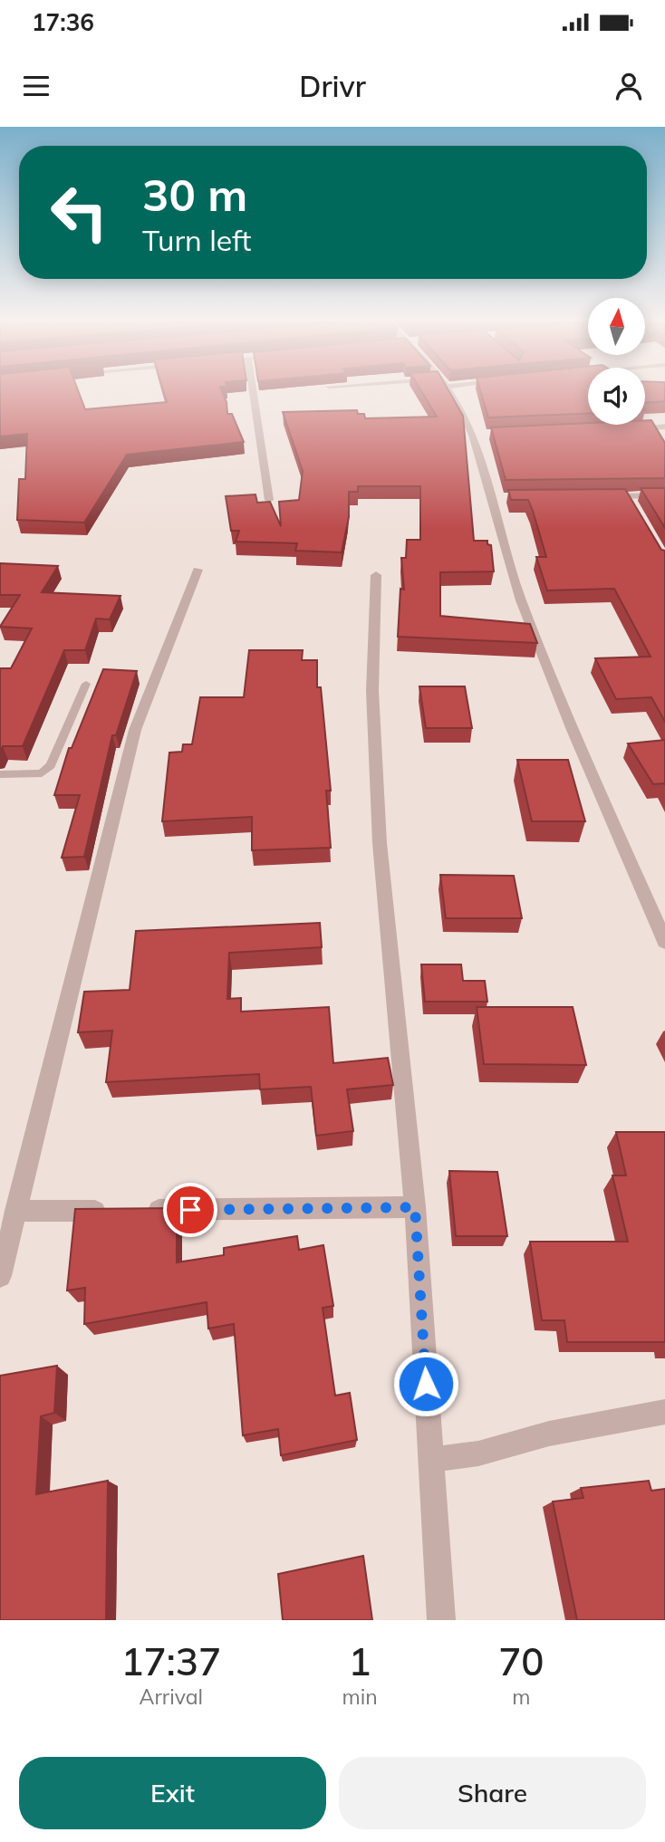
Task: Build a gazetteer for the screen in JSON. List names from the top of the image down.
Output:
{
  "north": "top",
  "page": {
    "status": "17:36",
    "header": "Drivr",
    "turn": ["30 m", "Turn left"],
    "eta": [
      "17:37",
      "Arrival",
      "1",
      "min",
      "70",
      "m"
    ],
    "buttons": ["Exit", "Share"]
  }
}
